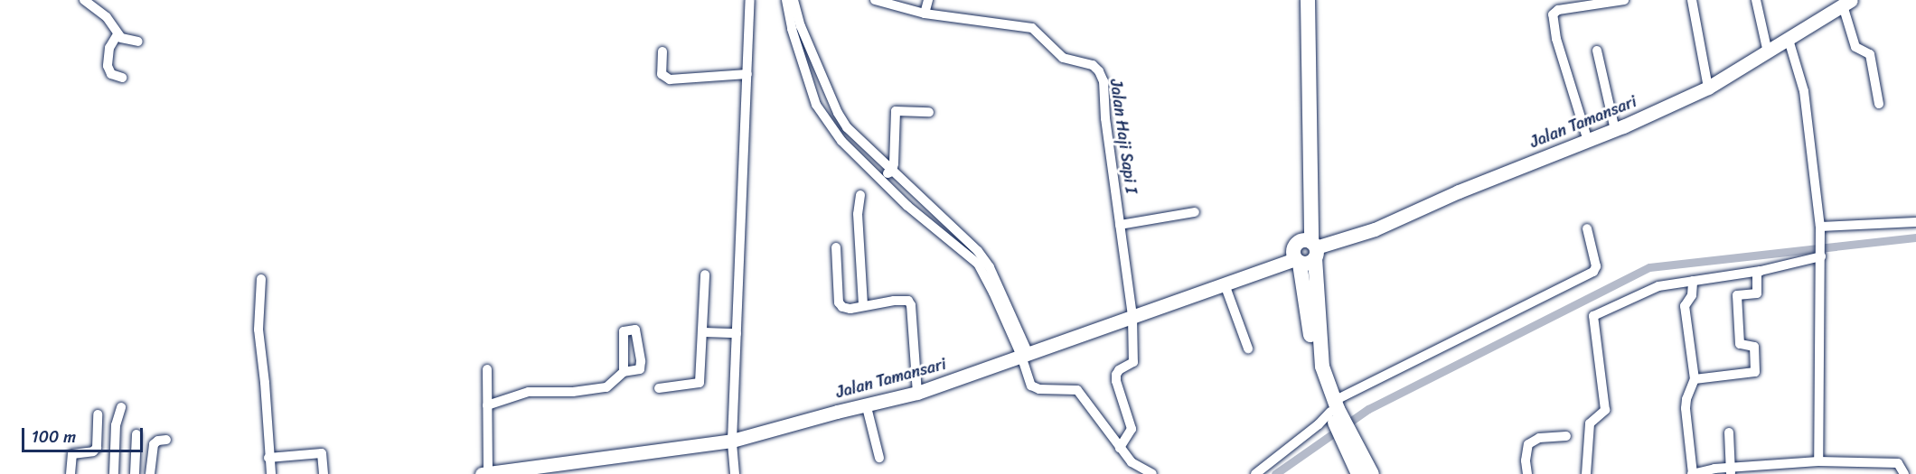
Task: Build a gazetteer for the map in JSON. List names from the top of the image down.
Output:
{
  "streets": {
    "main road": ["Jalan Tamansari"],
    "street": ["Jalan Haji Sapi I"]
  },
  "crossings": [
    ["Jalan Tamansari", "Jalan Haji Sapi I"]
  ],
  "scale_bar": "100 m"
}
